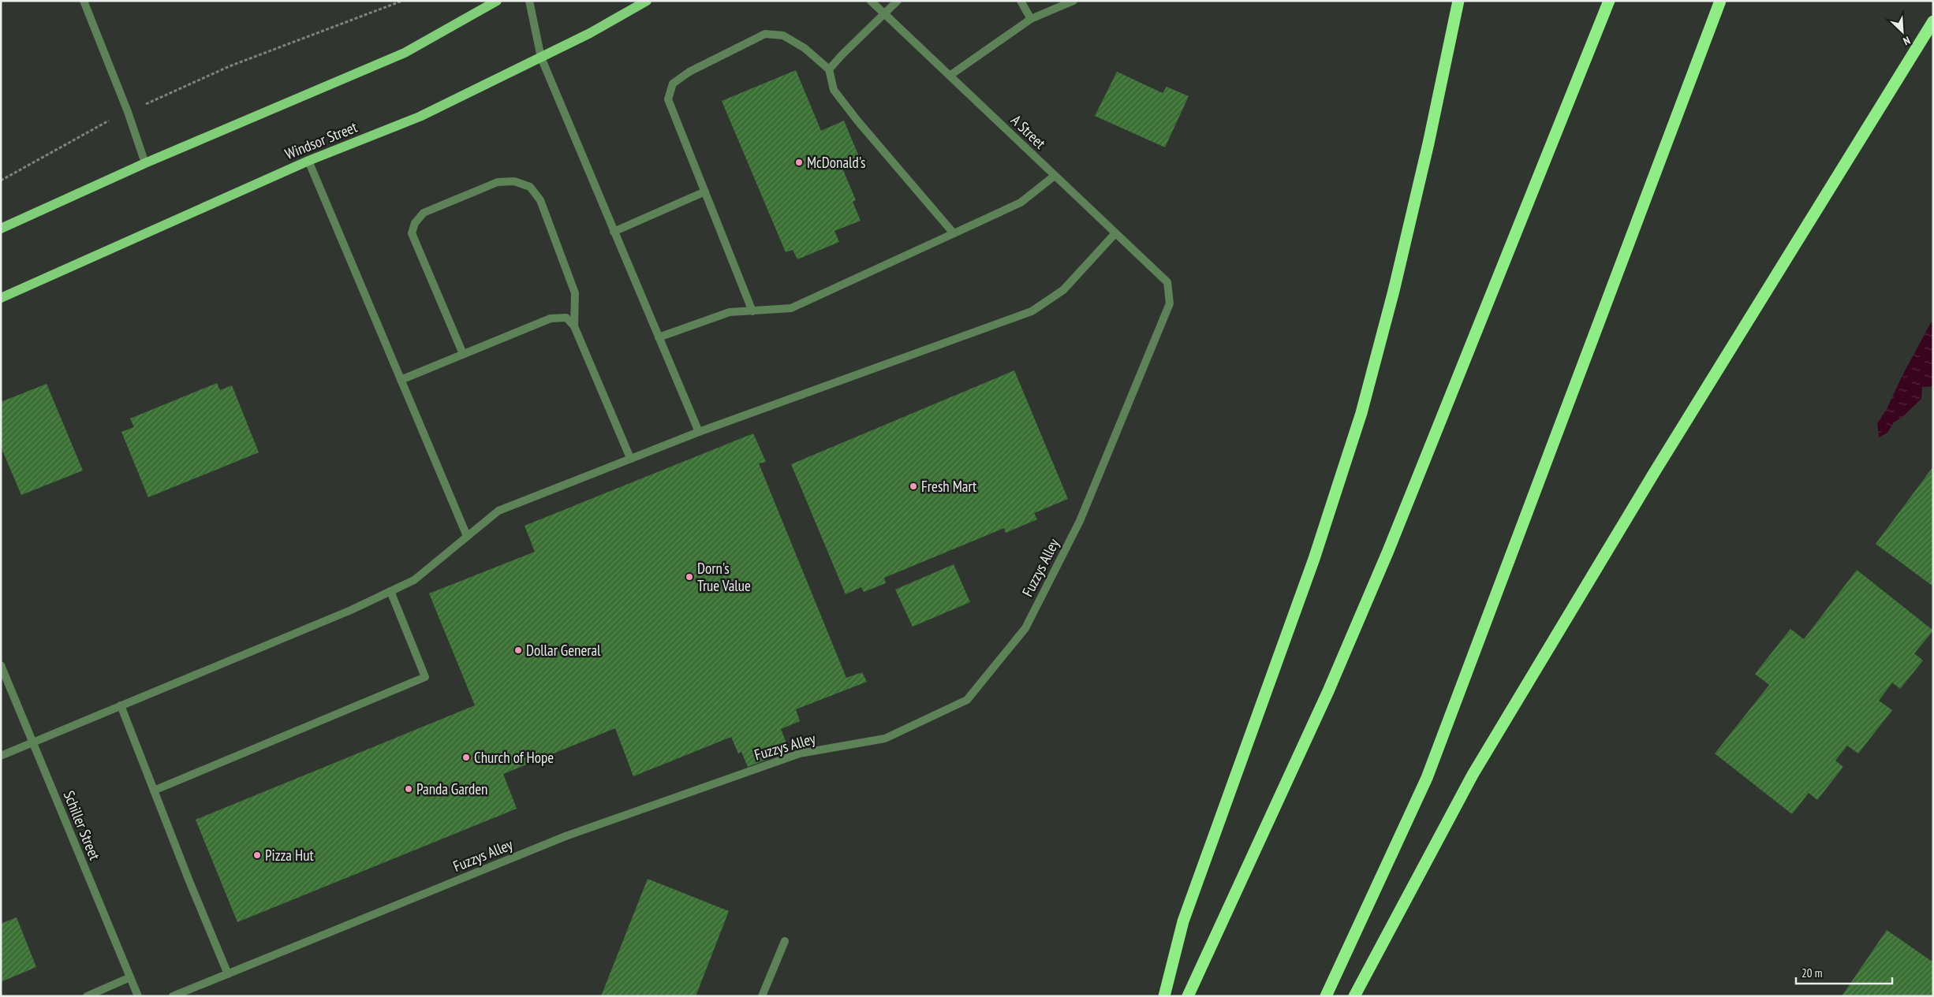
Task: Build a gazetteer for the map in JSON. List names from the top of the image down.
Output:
{
  "streets": {
    "main road": ["Windsor Street"],
    "street": ["A Street", "Fuzzys Alley", "Schiller Street"]
  },
  "crossings": [
    ["A Street", "Fuzzys Alley"]
  ],
  "places": [
    "McDonald's",
    "Fresh Mart",
    "Dorn's True Value",
    "Dollar General",
    "Church of Hope",
    "Panda Garden",
    "Pizza Hut"
  ],
  "scale_bar": "20 m",
  "north": "bottom right"
}
